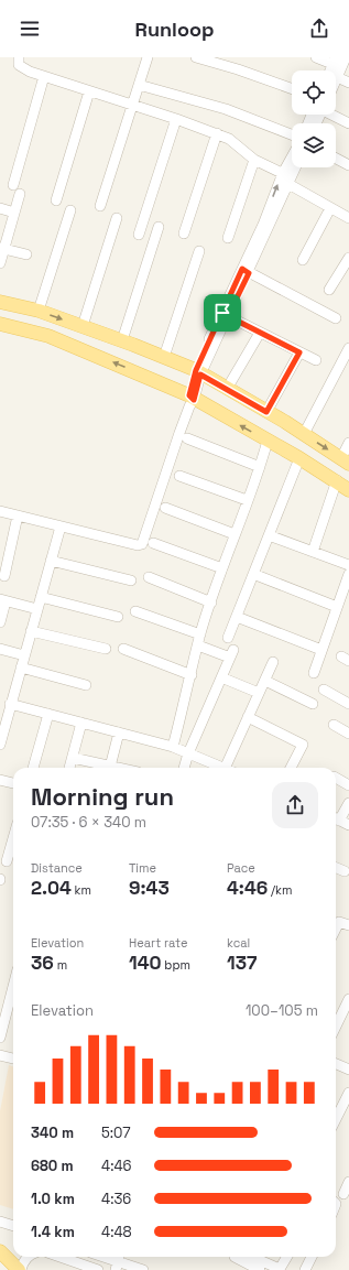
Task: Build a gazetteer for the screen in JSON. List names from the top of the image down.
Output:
{
  "page": {
    "header": "Runloop",
    "heading": ["Morning run", "07:35 · 6 × 340 m"],
    "stats": [
      ["Distance", "2.04 km"],
      ["Time", "9:43"],
      ["Pace", "4:46 /km"],
      ["Elevation", "36 m"],
      ["Heart rate", "140 bpm"],
      ["kcal", "137"]
    ],
    "chart": ["Elevation", "100–105 m"],
    "list": [
      {
        "name": "340 m",
        "note": "5:07"
      },
      {
        "name": "680 m",
        "note": "4:46"
      },
      {
        "name": "1.0 km",
        "note": "4:36"
      },
      {
        "name": "1.4 km",
        "note": "4:48"
      }
    ]
  }
}
